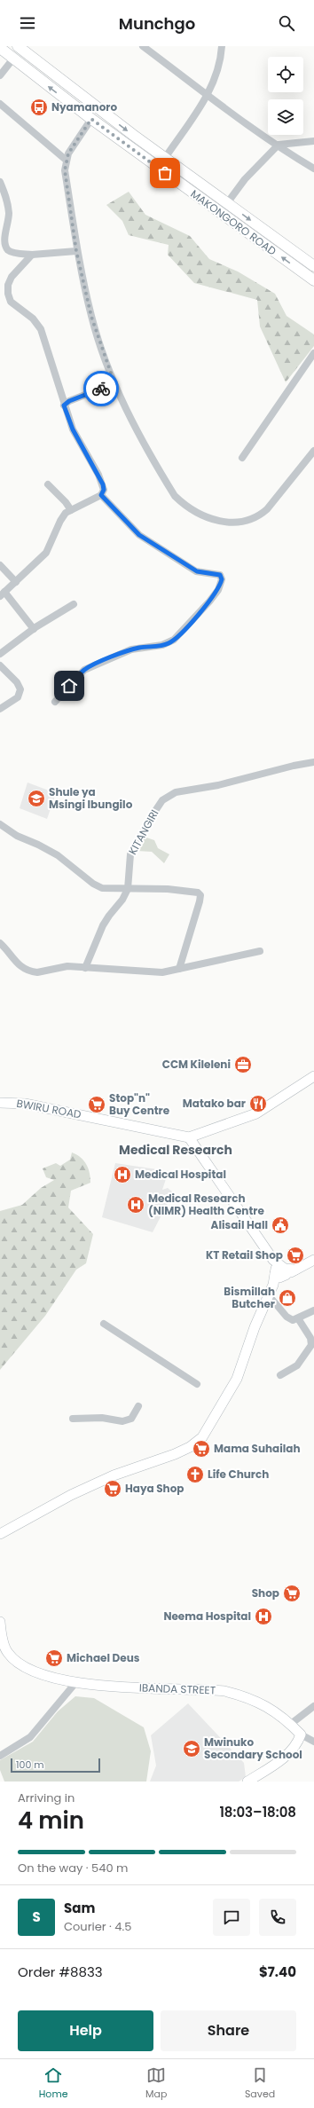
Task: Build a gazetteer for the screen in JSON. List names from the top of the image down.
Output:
{
  "streets": {
    "main road": ["MAKONGORO ROAD"],
    "street": ["KITANGIRI", "BWIRU ROAD", "IBANDA STREET"]
  },
  "districts": ["Medical Research"],
  "places": {
    "bus stop": ["Nyamanoro"],
    "school or university": ["Shule ya Msingi Ibungilo", "Mwinuko Secondary School"],
    "office": ["CCM Kileleni"],
    "restaurant": ["Matako bar"],
    "supermarket": [
      "Stop\"n\" Buy Centre",
      "KT Retail Shop",
      "Mama Suhailah",
      "Haya Shop",
      "Shop",
      "Michael Deus"
    ],
    "hospital": ["Medical Hospital", "Medical Research (NIMR) Health Centre", "Neema Hospital"],
    "public building": ["Alisail Hall"],
    "shop": ["Bismillah Butcher"],
    "church": ["Life Church"]
  },
  "scale_bar": "100 m",
  "page": {
    "header": "Munchgo",
    "scale": "100 m",
    "heading": ["4 min", "Arriving in", "18:03–18:08"],
    "panel": [
      "Sam",
      "Courier · 4.5",
      "Order #8833",
      "$7.40"
    ],
    "bar": "On the way · 540 m",
    "round": "S",
    "buttons": ["Help", "Share"],
    "tabs": ["Home", "Map", "Saved"]
  }
}
